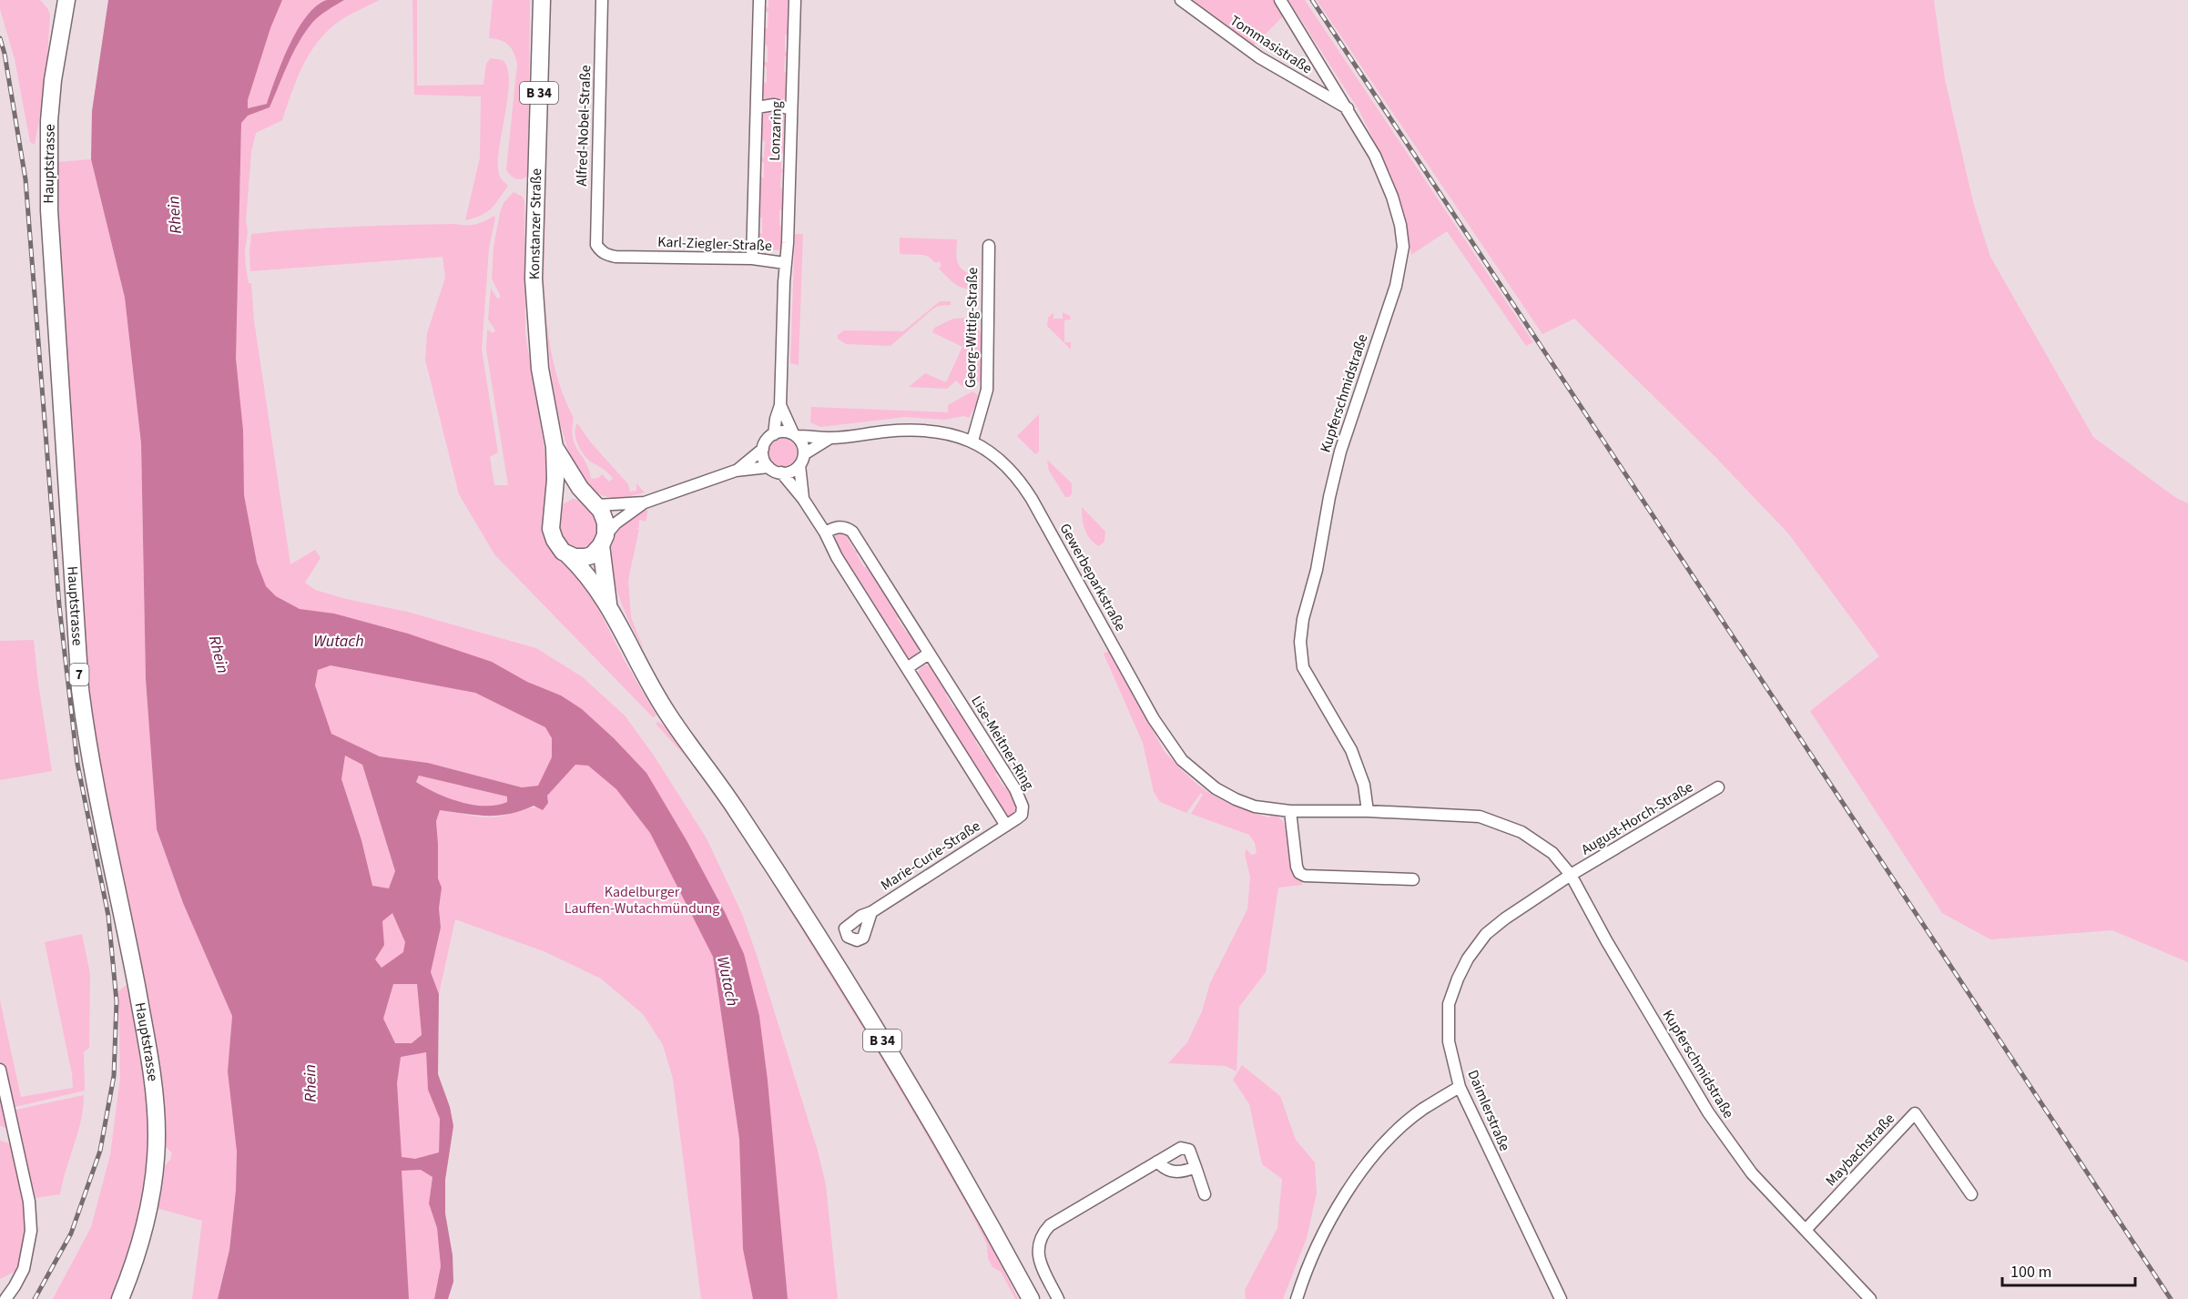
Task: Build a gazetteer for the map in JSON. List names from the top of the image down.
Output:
{
  "streets": {
    "main road": [
      "B 34",
      "Hauptstrasse",
      "Konstanzer Straße",
      "7"
    ],
    "street": [
      "Tommasistraße",
      "Alfred-Nobel-Straße",
      "Lonzaring",
      "Karl-Ziegler-Straße",
      "Georg-Wittig-Straße",
      "Kupferschmidstraße",
      "Gewerbeparkstraße",
      "Lise-Meitner-Ring",
      "August-Horch-Straße",
      "Marie-Curie-Straße",
      "Daimlerstraße",
      "Maybachstraße"
    ]
  },
  "crossings": [
    ["Tommasistraße", "Kupferschmidstraße"],
    ["B 34", "Konstanzer Straße"],
    ["Alfred-Nobel-Straße", "Karl-Ziegler-Straße"],
    ["Lonzaring", "Karl-Ziegler-Straße"],
    ["Karl-Ziegler-Straße", "Gewerbeparkstraße"],
    ["Georg-Wittig-Straße", "Gewerbeparkstraße"],
    ["Kupferschmidstraße", "Gewerbeparkstraße"],
    ["Kupferschmidstraße", "August-Horch-Straße"],
    ["Kupferschmidstraße", "Daimlerstraße"],
    ["Kupferschmidstraße", "Maybachstraße"],
    ["Lise-Meitner-Ring", "Marie-Curie-Straße"],
    ["August-Horch-Straße", "Daimlerstraße"]
  ],
  "water": ["Rhein", "Wutach"],
  "parks": ["Kadelburger Lauffen-Wutachmündung"],
  "scale_bar": "100 m"
}
